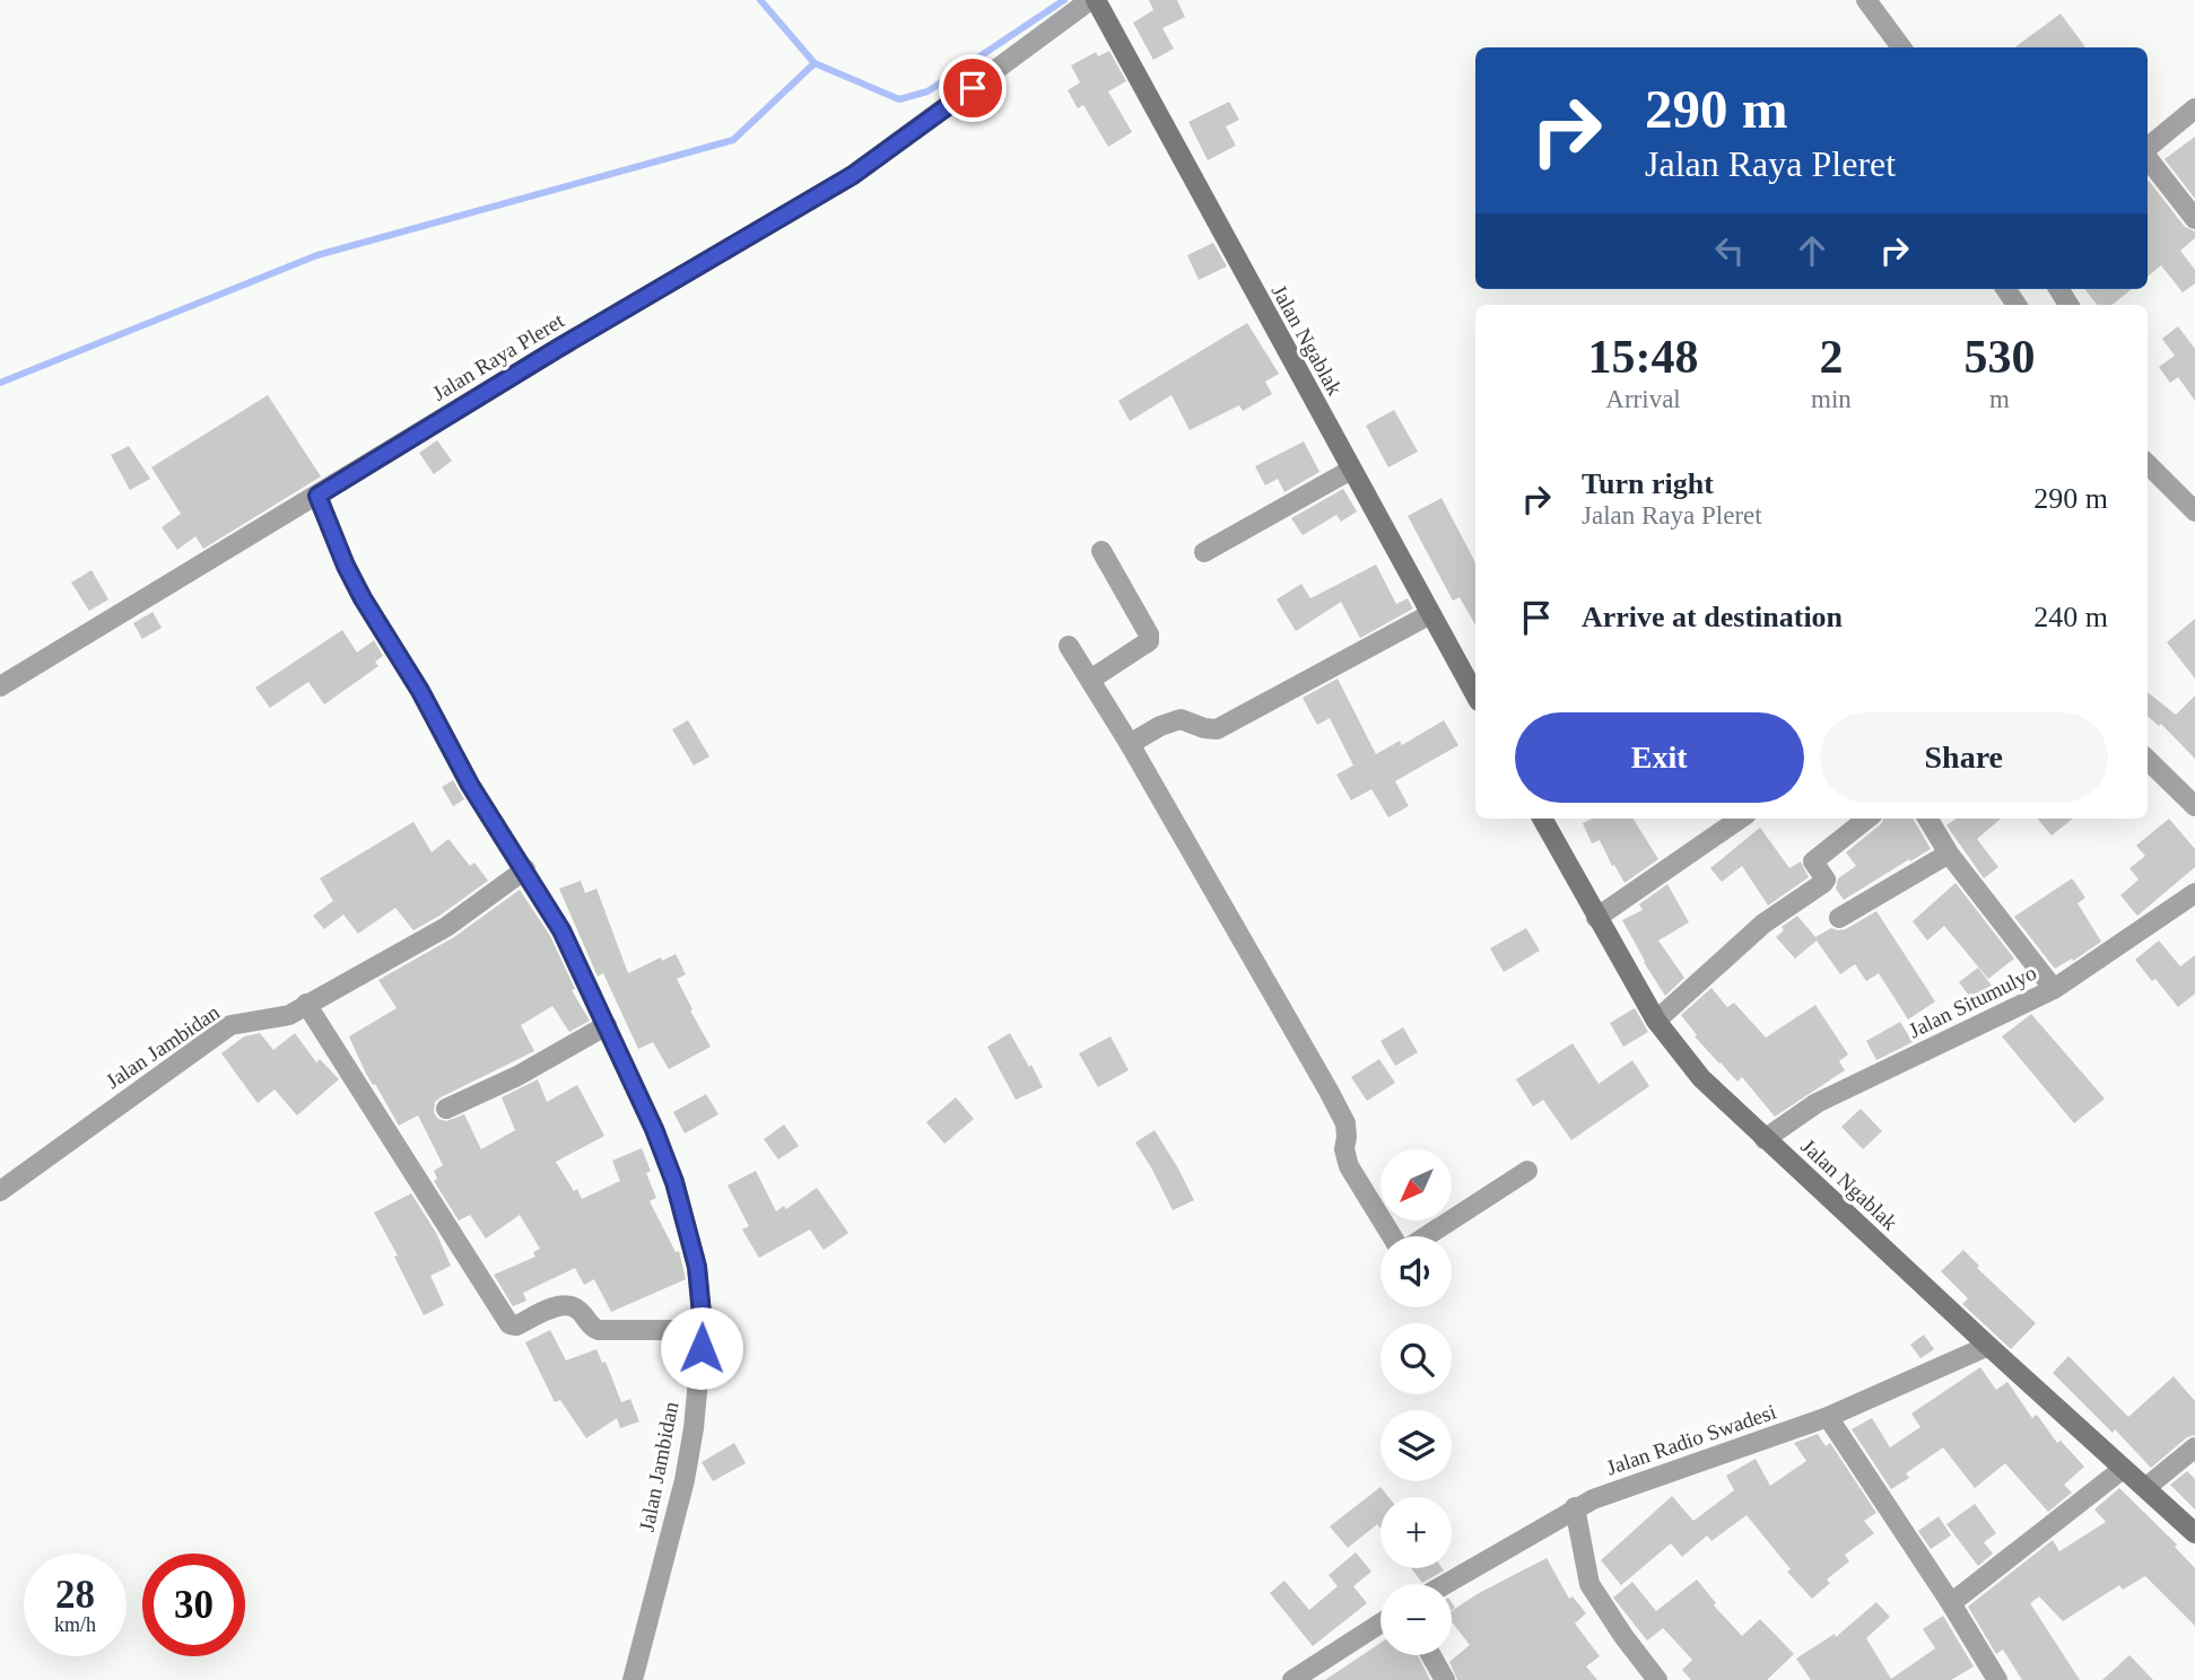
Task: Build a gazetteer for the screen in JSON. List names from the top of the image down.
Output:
{
  "streets": {
    "street": [
      "Jalan Ngablak",
      "Jalan Raya Pleret",
      "Jalan Situmulyo",
      "Jalan Jambidan",
      "Jalan Radio Swadesi"
    ]
  },
  "crossings": [
    ["Jalan Ngablak", "Jalan Raya Pleret"],
    ["Jalan Ngablak", "Jalan Situmulyo"],
    ["Jalan Ngablak", "Jalan Radio Swadesi"],
    ["Jalan Raya Pleret", "Jalan Jambidan"]
  ],
  "north": "bottom left",
  "page": {
    "turn": ["290 m", "Jalan Raya Pleret"],
    "eta": [
      "15:48",
      "Arrival",
      "2",
      "min",
      "530",
      "m"
    ],
    "list": [
      {
        "name": "Turn right",
        "note": "Jalan Raya Pleret",
        "value": "290 m"
      },
      {
        "name": "Arrive at destination",
        "value": "240 m"
      }
    ],
    "buttons": ["Exit", "Share"],
    "map_buttons": ["+", "−"],
    "speed": "28 km/h",
    "limit": "30"
  }
}
